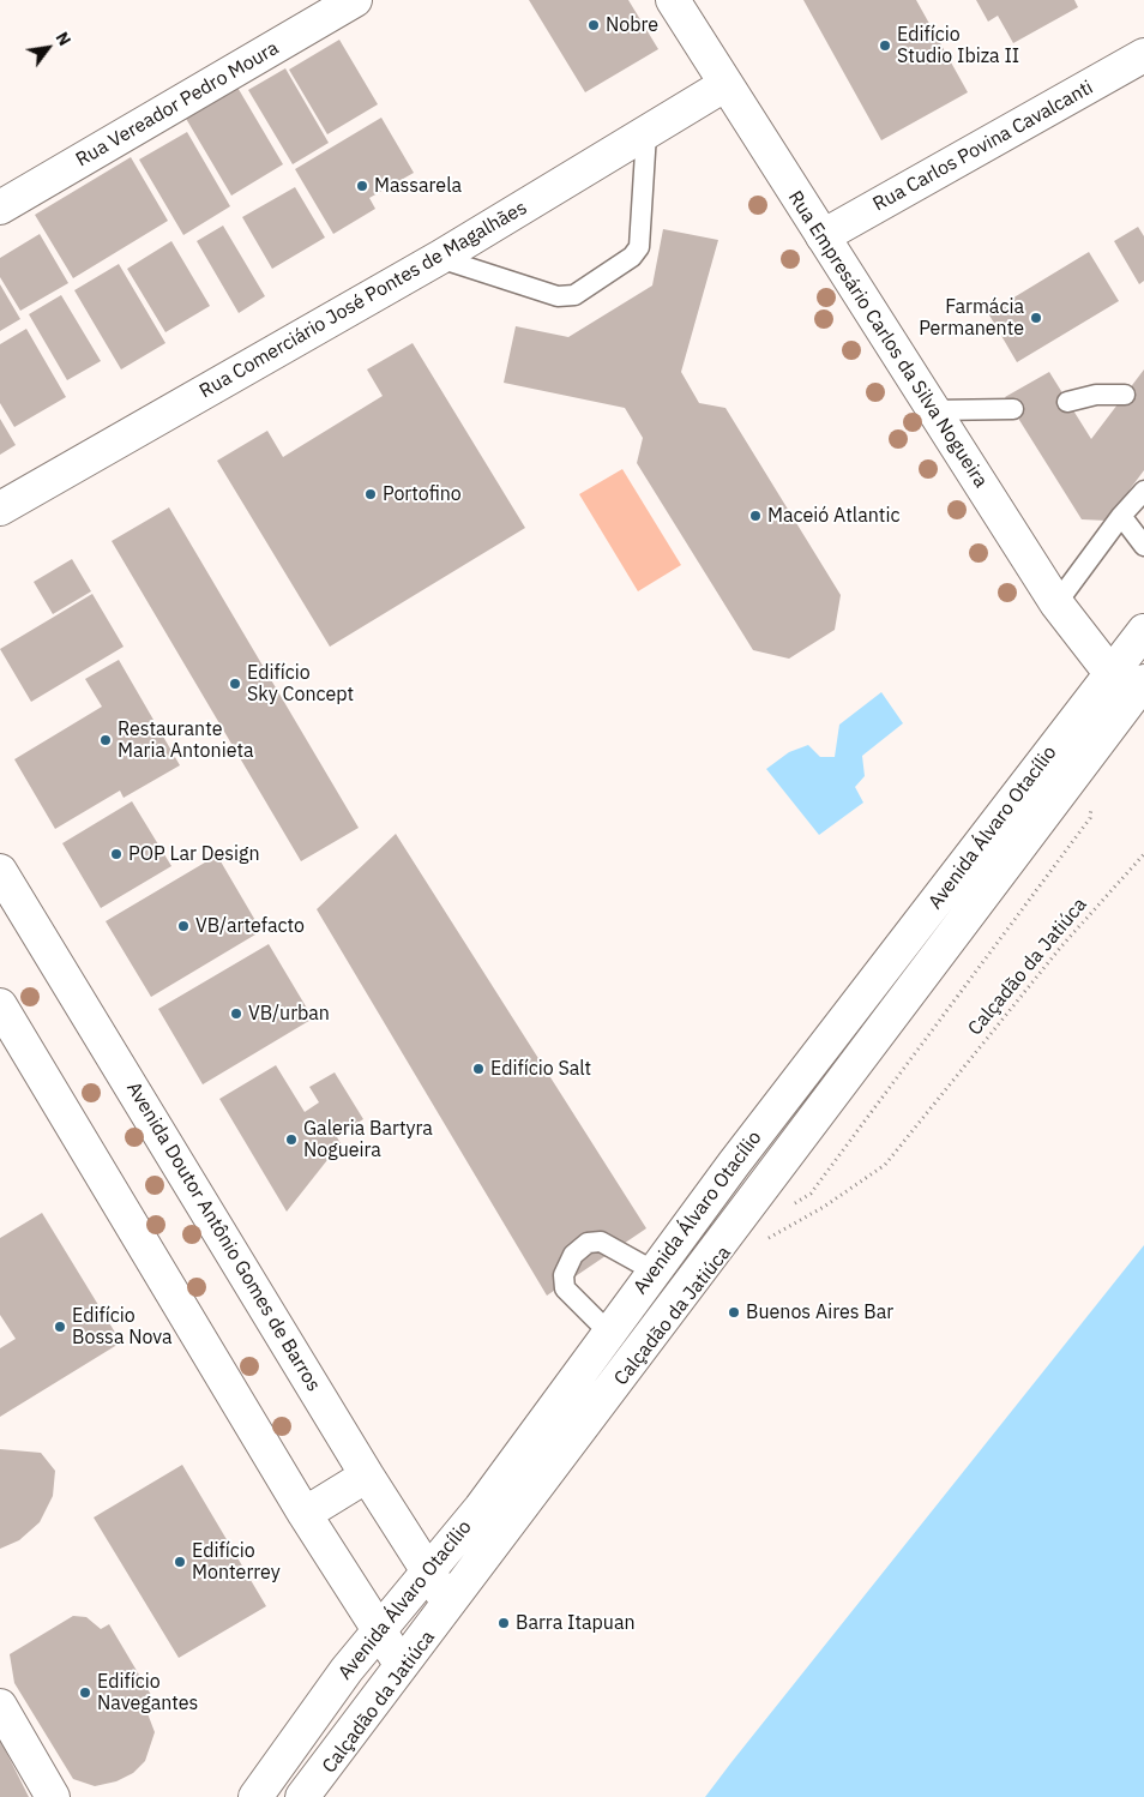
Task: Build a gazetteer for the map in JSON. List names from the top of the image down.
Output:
{
  "streets": {
    "main road": [
      "Rua Vereador Pedro Moura",
      "Rua Carlos Povina Cavalcanti",
      "Rua Comerciário José Pontes de Magalhães",
      "Rua Empresário Carlos da Silva Nogueira",
      "Avenida Álvaro Otacílio",
      "Avenida Doutor Antônio Gomes de Barros"
    ],
    "path": ["Calçadão da Jatiúca"]
  },
  "crossings": [
    ["Rua Carlos Povina Cavalcanti", "Rua Empresário Carlos da Silva Nogueira"],
    ["Rua Comerciário José Pontes de Magalhães", "Rua Empresário Carlos da Silva Nogueira"],
    ["Rua Empresário Carlos da Silva Nogueira", "Avenida Álvaro Otacílio"],
    ["Avenida Álvaro Otacílio", "Avenida Doutor Antônio Gomes de Barros"]
  ],
  "places": [
    "Nobre",
    "Edifício Studio Ibiza II",
    "Massarela",
    "Farmácia Permanente",
    "Portofino",
    "Maceió Atlantic",
    "Edifício Sky Concept",
    "Restaurante Maria Antonieta",
    "POP Lar Design",
    "VB/artefacto",
    "VB/urban",
    "Edifício Salt",
    "Galeria Bartyra Nogueira",
    "Buenos Aires Bar",
    "Edifício Bossa Nova",
    "Edifício Monterrey",
    "Barra Itapuan",
    "Edifício Navegantes"
  ],
  "north": "top right"
}
